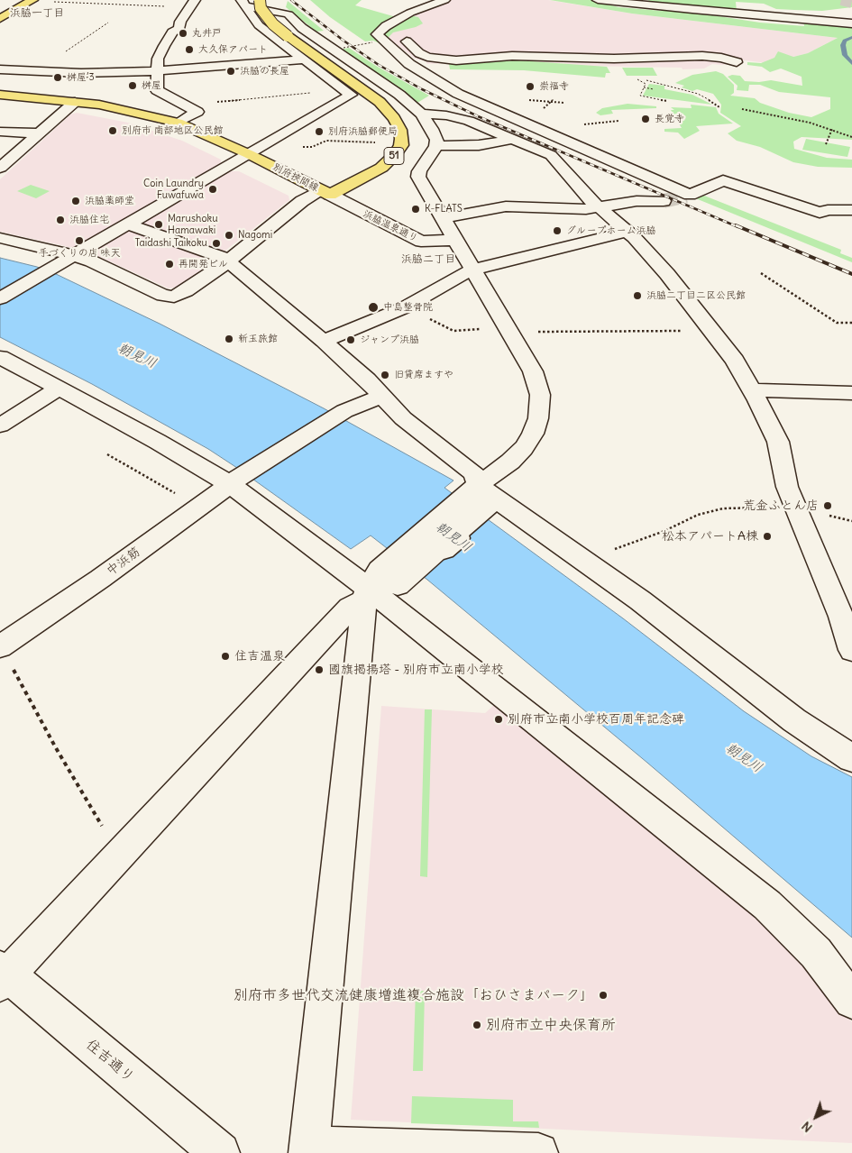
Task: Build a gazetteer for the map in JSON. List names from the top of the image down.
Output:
{
  "streets": {
    "main road": ["51", "別府挾間線"],
    "street": ["浜脇温泉通り", "中浜筋", "住吉通り"]
  },
  "crossings": [
    ["別府挾間線", "浜脇温泉通り"]
  ],
  "districts": ["浜脇一丁目", "浜脇二丁目"],
  "water": ["朝見川"],
  "places": [
    "丸井戸",
    "大久保アパート",
    "浜脇の長屋",
    "桝屋’3",
    "桝屋",
    "崇福寺",
    "長覚寺",
    "別府市 南部地区公民館",
    "別府浜脇郵便局",
    "Coin Laundry Fuwafuwa",
    "浜脇薬師堂",
    "K-FLATS",
    "浜脇住宅",
    "Marushoku Hamawaki",
    "グループホーム浜脇",
    "Nagomi",
    "手づくりの店 味天",
    "Taidashi Taikoku",
    "再開発ビル",
    "浜脇二丁目二区公民館",
    "中島整骨院",
    "新玉旅館",
    "ジャンプ浜脇",
    "旧貸席ますや",
    "荒金ふとん店",
    "松本アパートA棟",
    "住吉温泉",
    "國旗掲揚塔 - 別府市立南小学校",
    "別府市立南小学校百周年記念碑",
    "別府市多世代交流健康増進複合施設「おひさまパーク」",
    "別府市立中央保育所"
  ],
  "north": "bottom left"
}
